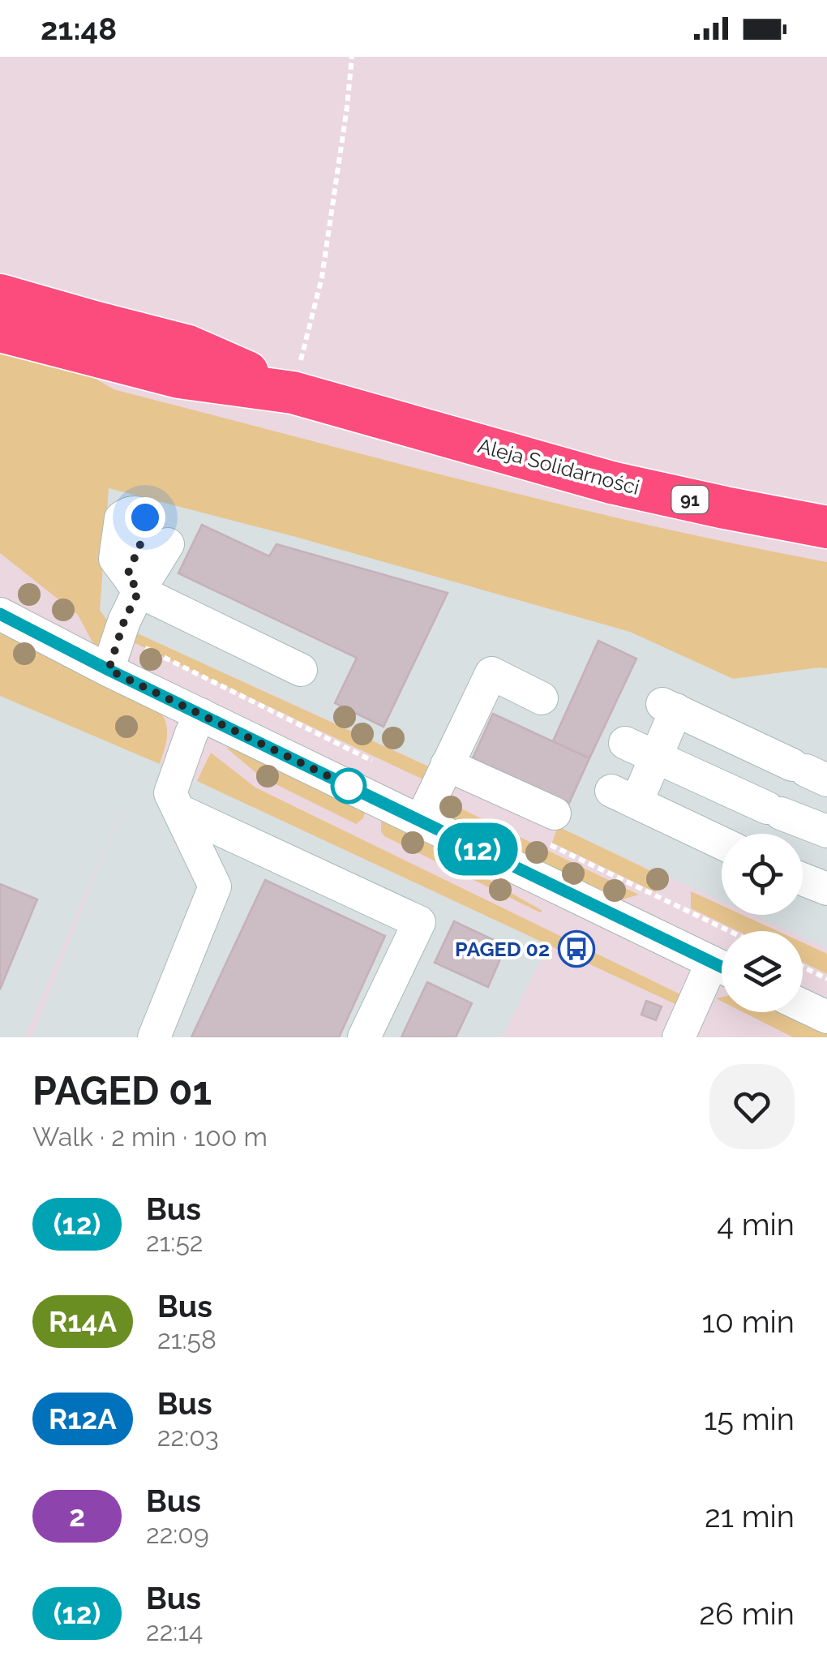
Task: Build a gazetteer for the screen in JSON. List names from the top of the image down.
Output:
{
  "streets": {
    "main road": ["Aleja Solidarności", "91"]
  },
  "crossings": [
    ["Aleja Solidarności", "91"]
  ],
  "places": {
    "bus stop": ["PAGED 02"]
  },
  "lines": ["bus line (12)"],
  "page": {
    "status": "21:48",
    "on_map": "(12)",
    "heading": ["PAGED 01", "Walk · 2 min · 100 m"],
    "list": [
      {
        "mark": "(12)",
        "name": "Bus",
        "note": "21:52",
        "value": "4 min"
      },
      {
        "mark": "R14A",
        "name": "Bus",
        "note": "21:58",
        "value": "10 min"
      },
      {
        "mark": "R12A",
        "name": "Bus",
        "note": "22:03",
        "value": "15 min"
      },
      {
        "mark": "2",
        "name": "Bus",
        "note": "22:09",
        "value": "21 min"
      },
      {
        "mark": "(12)",
        "name": "Bus",
        "note": "22:14",
        "value": "26 min"
      }
    ]
  }
}
